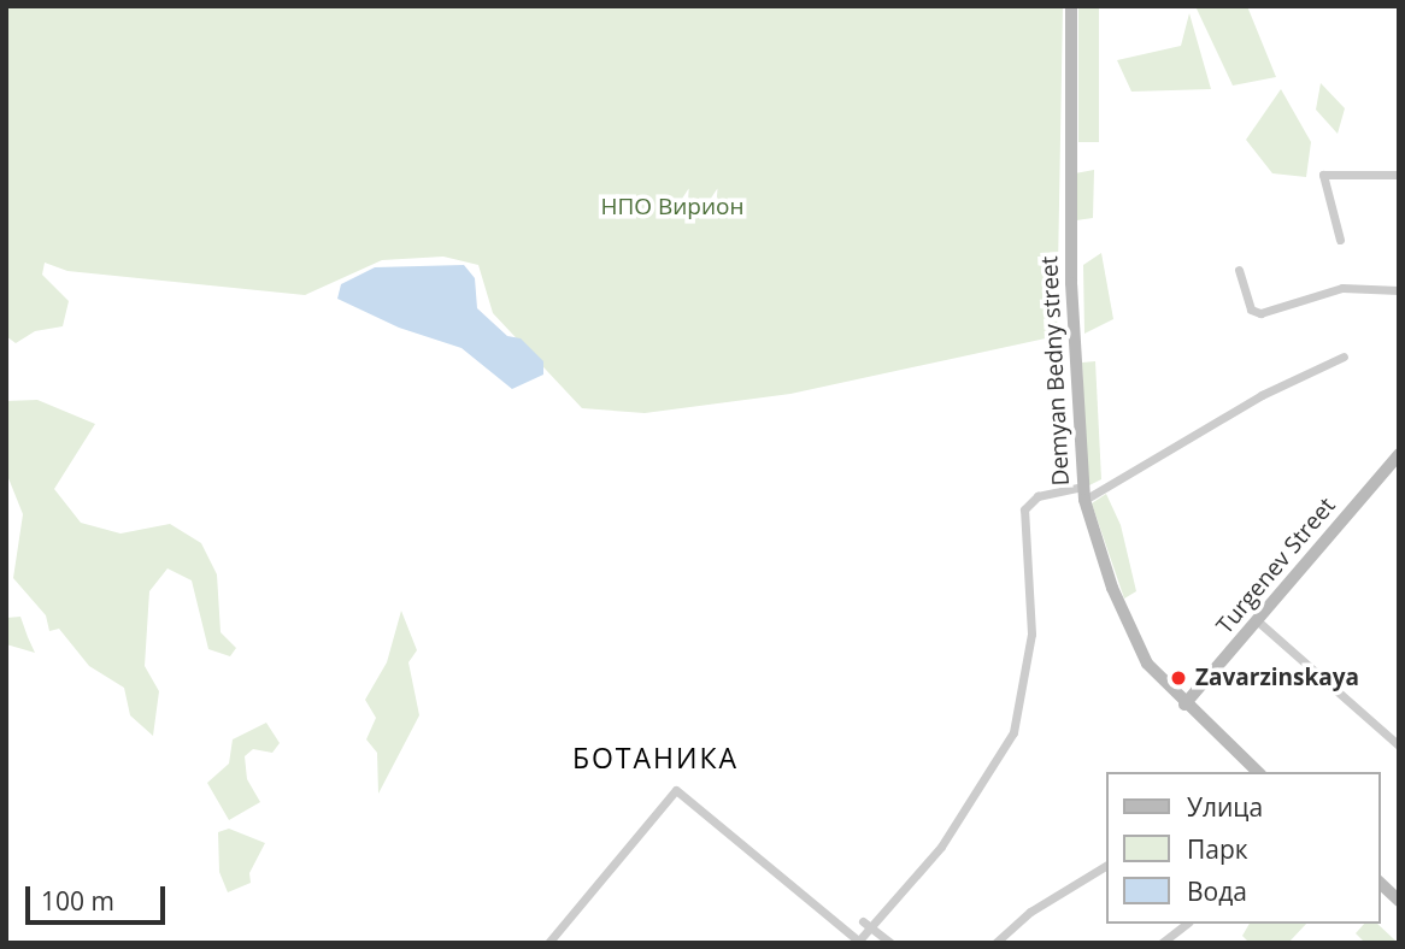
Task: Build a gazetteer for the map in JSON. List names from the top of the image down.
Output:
{
  "streets": {
    "street": ["Demyan Bedny street", "Turgenev Street"]
  },
  "crossings": [
    ["Demyan Bedny street", "Turgenev Street"]
  ],
  "districts": ["БОТАНИКА"],
  "parks": ["НПО Вирион"],
  "places": ["Zavarzinskaya"],
  "legend": ["Улица", "Парк", "Вода"],
  "scale_bar": "100 m"
}
